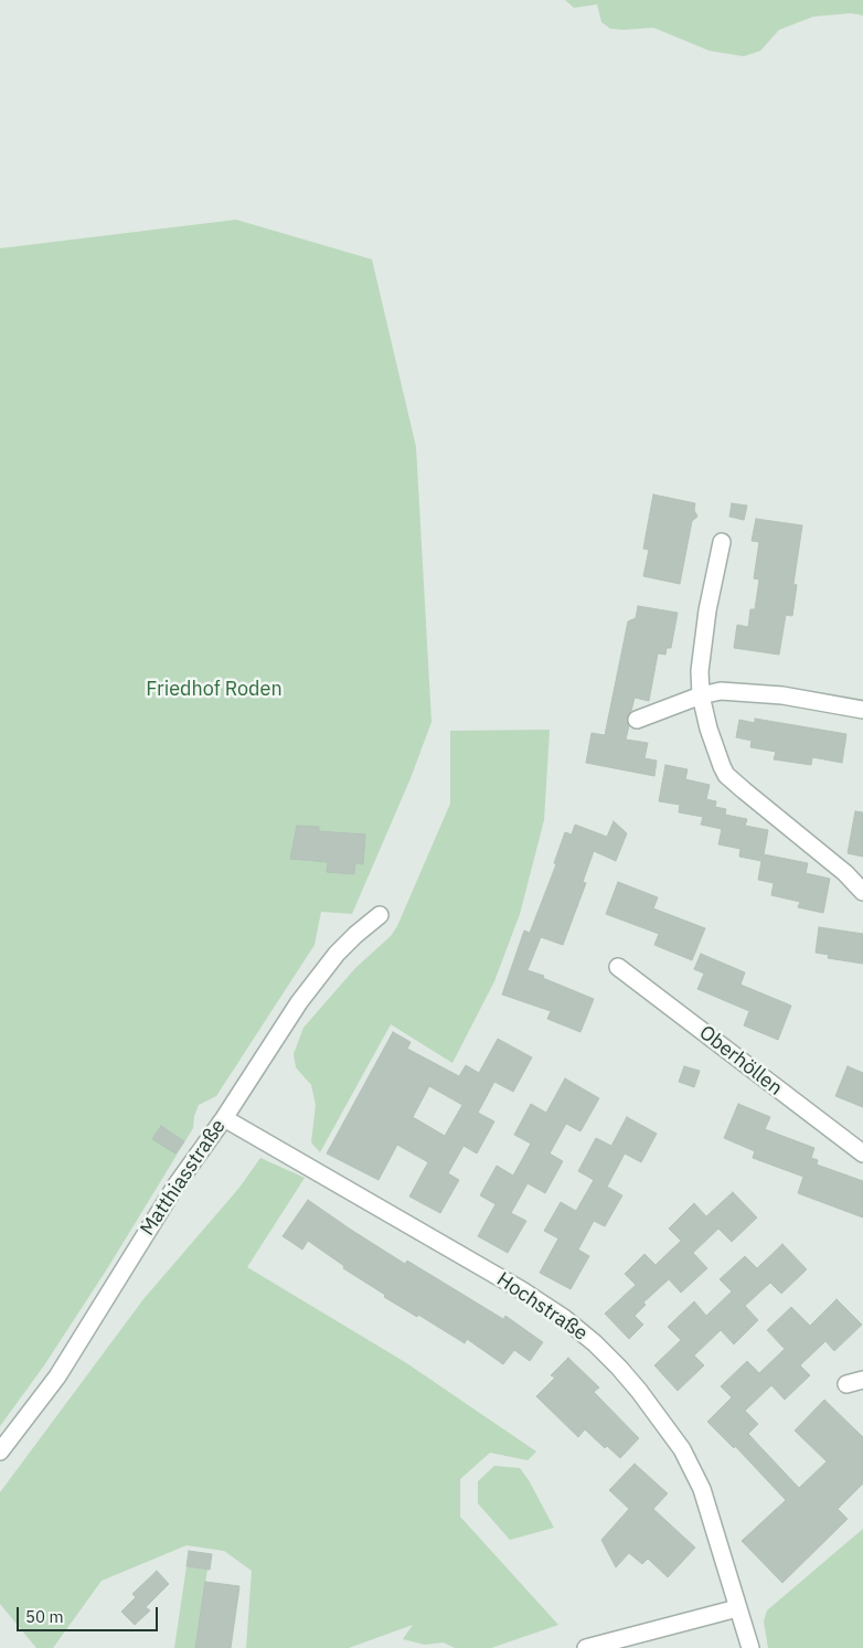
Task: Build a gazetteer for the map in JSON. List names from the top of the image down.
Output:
{
  "streets": {
    "street": ["Oberhöllen", "Matthiasstraße", "Hochstraße"]
  },
  "crossings": [
    ["Matthiasstraße", "Hochstraße"]
  ],
  "parks": ["Friedhof Roden"],
  "scale_bar": "50 m"
}
